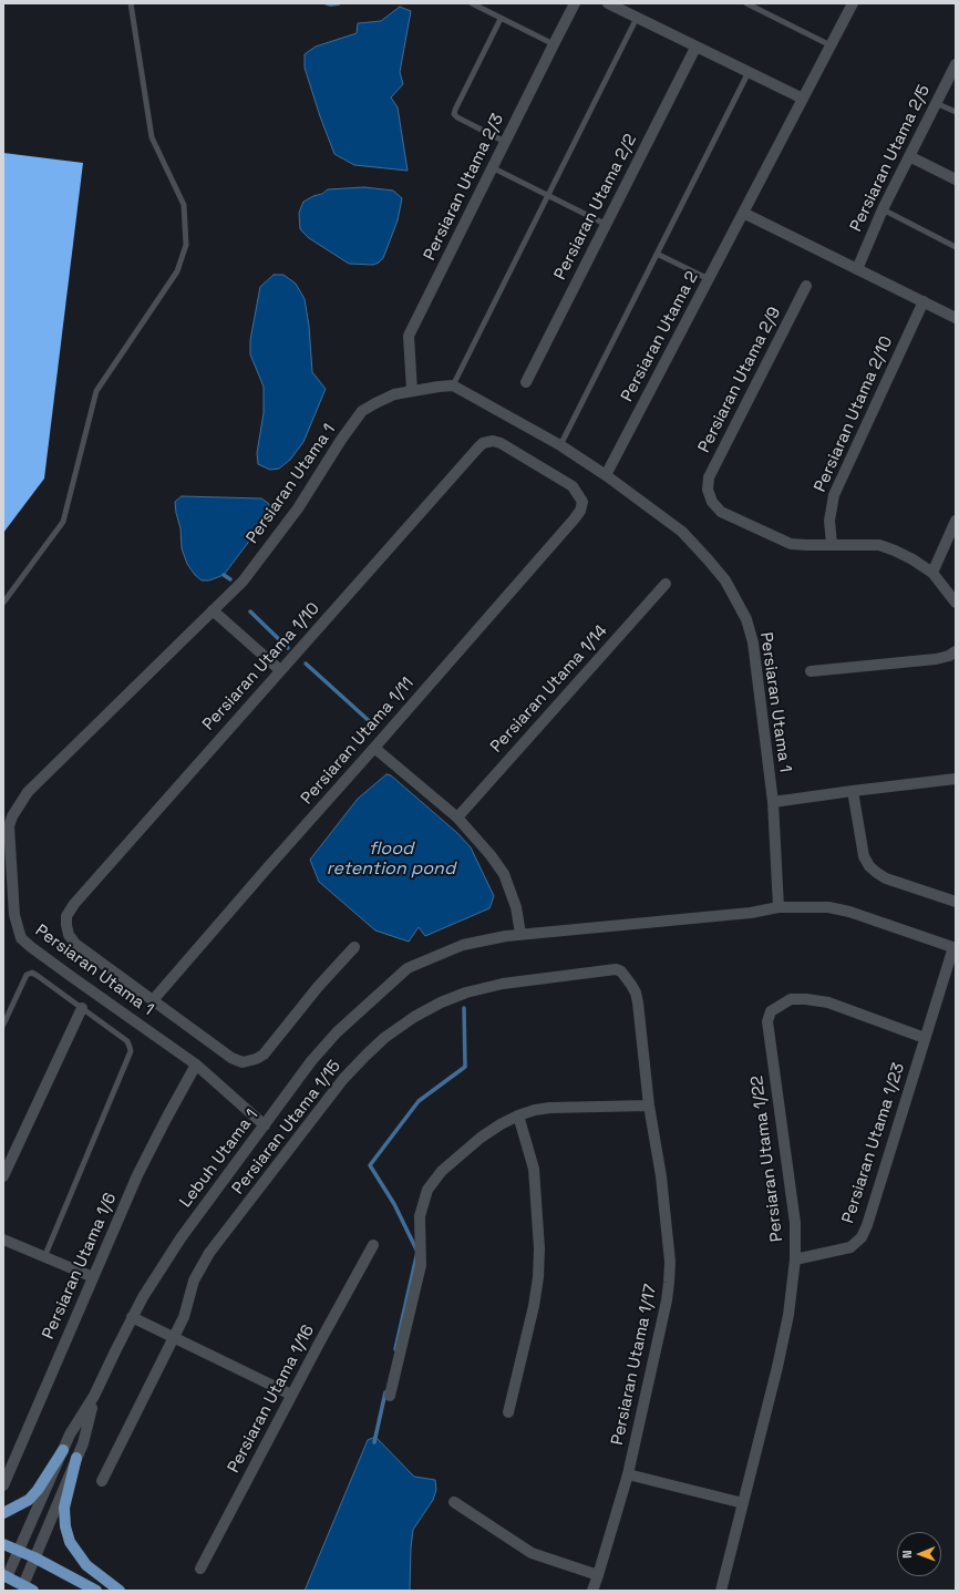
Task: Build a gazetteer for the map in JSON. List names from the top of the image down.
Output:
{
  "streets": {
    "street": [
      "Persiaran Utama 2/5",
      "Persiaran Utama 2/3",
      "Persiaran Utama 2/2",
      "Persiaran Utama 2",
      "Persiaran Utama 2/9",
      "Persiaran Utama 2/10",
      "Persiaran Utama 1",
      "Persiaran Utama 1/10",
      "Persiaran Utama 1/14",
      "Persiaran Utama 1/11",
      "Persiaran Utama 1/15",
      "Persiaran Utama 1/23",
      "Lebuh Utama 1",
      "Persiaran Utama 1/22",
      "Persiaran Utama 1/6",
      "Persiaran Utama 1/17",
      "Persiaran Utama 1/16"
    ]
  },
  "crossings": [
    ["Persiaran Utama 2/3", "Persiaran Utama 1"],
    ["Persiaran Utama 2", "Persiaran Utama 1"],
    ["Persiaran Utama 2/9", "Persiaran Utama 2/10"],
    ["Persiaran Utama 1", "Lebuh Utama 1"],
    ["Persiaran Utama 1", "Persiaran Utama 1/6"],
    ["Persiaran Utama 1/10", "Persiaran Utama 1/11"],
    ["Persiaran Utama 1/15", "Persiaran Utama 1/17"],
    ["Persiaran Utama 1/23", "Lebuh Utama 1"],
    ["Persiaran Utama 1/23", "Persiaran Utama 1/22"]
  ],
  "water": ["flood retention pond"],
  "north": "left"
}
